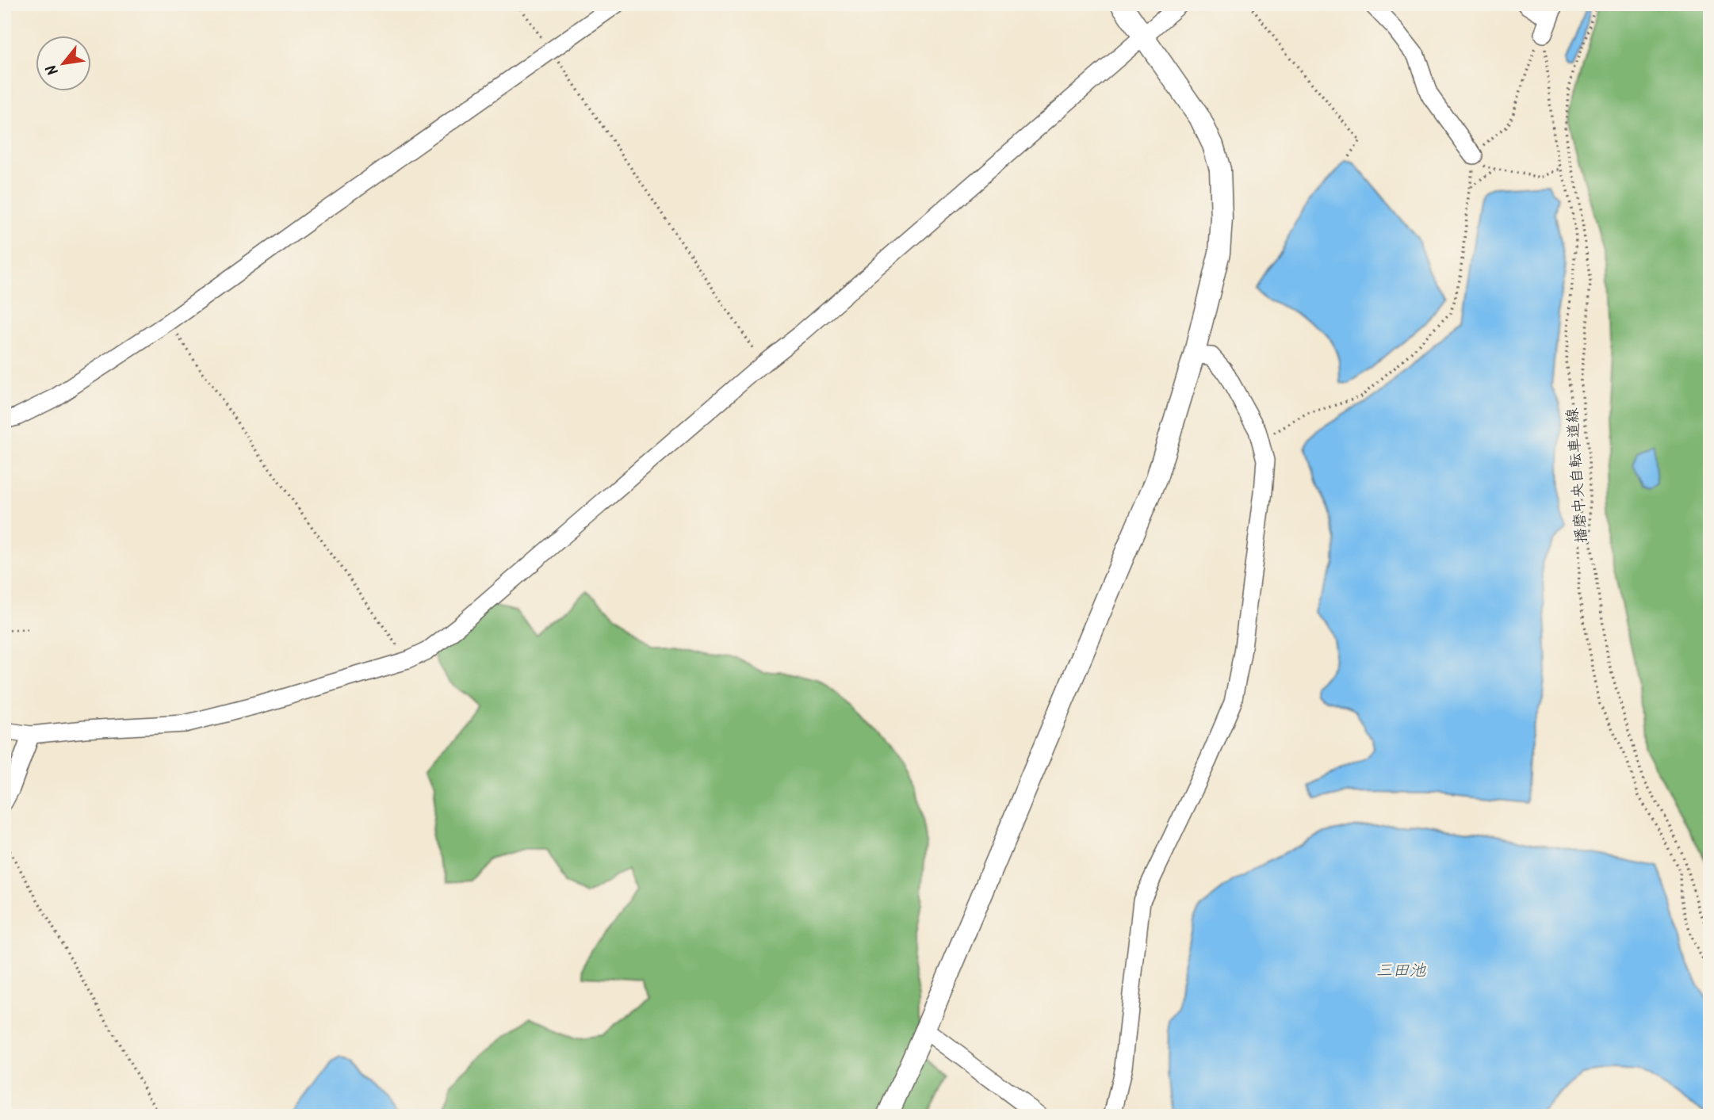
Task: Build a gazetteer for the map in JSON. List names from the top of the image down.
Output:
{
  "streets": {
    "path": ["播磨中央自転車道線"]
  },
  "water": ["三田池"],
  "north": "bottom left"
}
